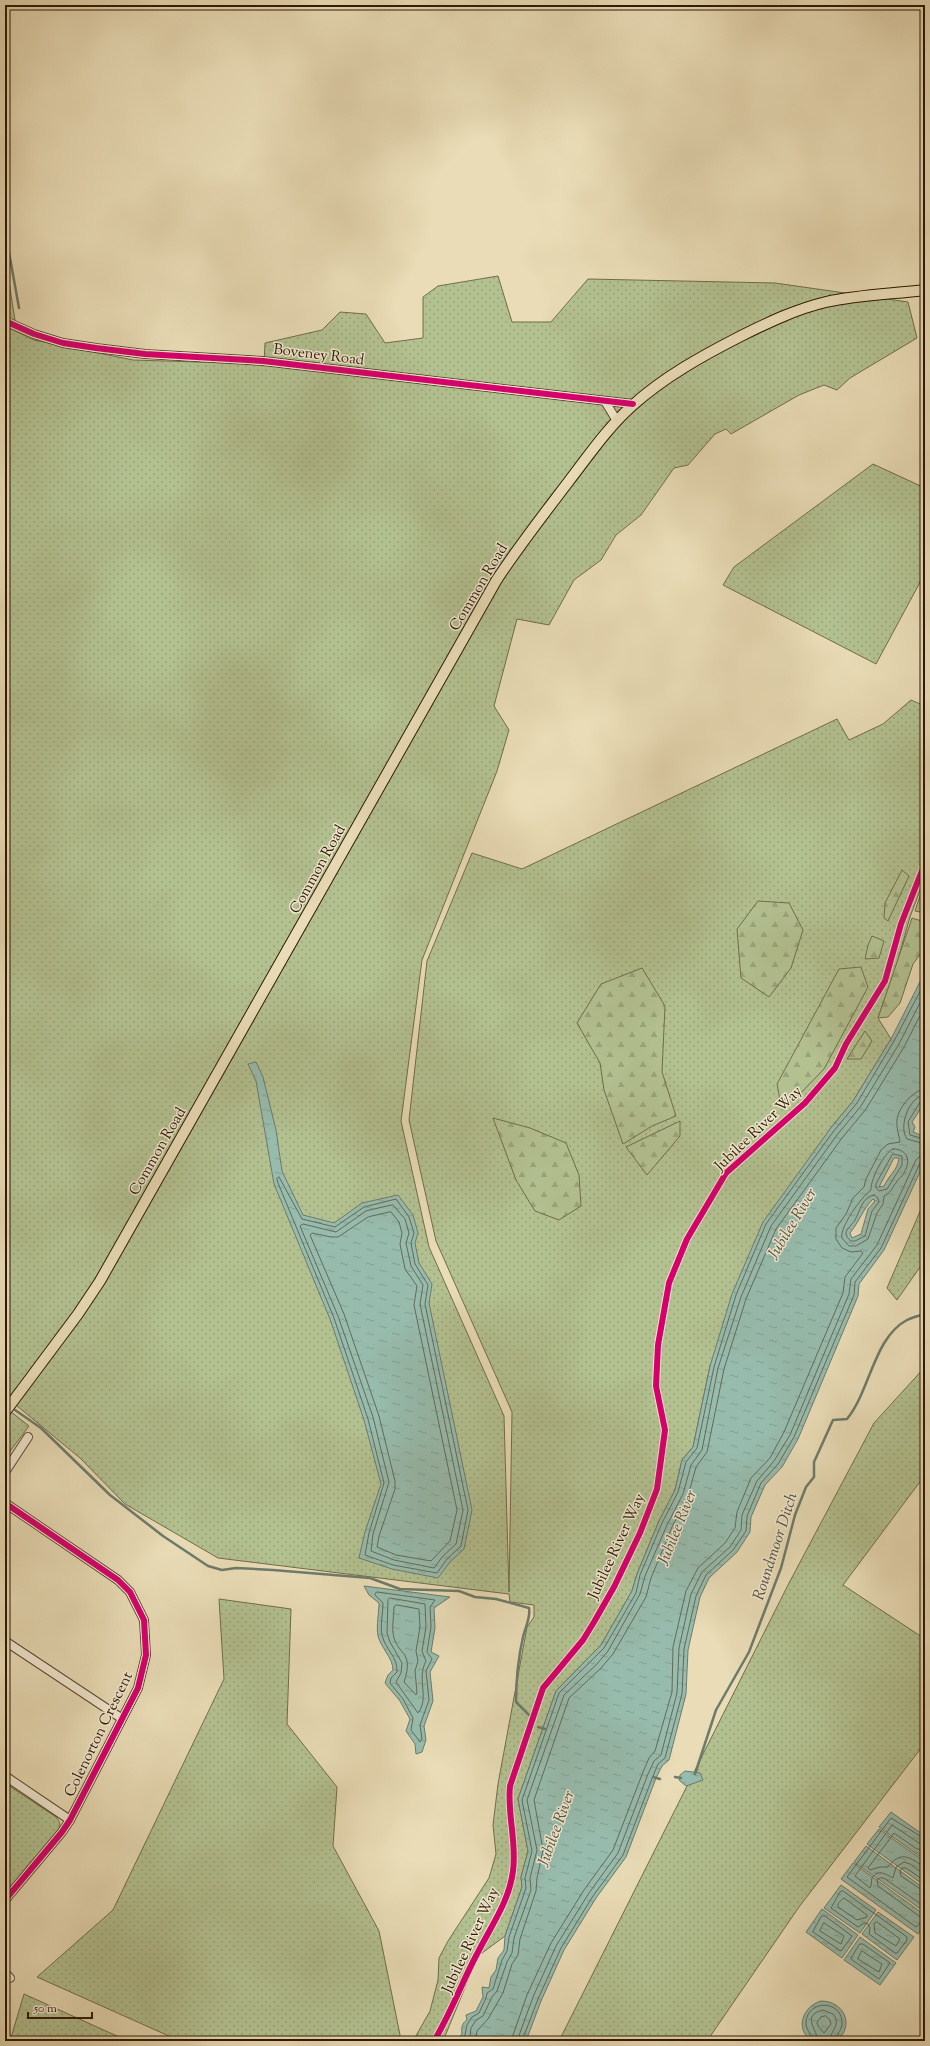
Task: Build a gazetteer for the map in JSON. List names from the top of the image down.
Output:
{
  "streets": {
    "main road": ["Common Road"],
    "street": ["Boveney Road", "Colenorton Crescent"],
    "cycle path": ["Jubilee River Way"]
  },
  "crossings": [
    ["Boveney Road", "Common Road"]
  ],
  "water": ["Jubilee River", "Roundmoor Ditch"],
  "scale_bar": "50 m"
}
